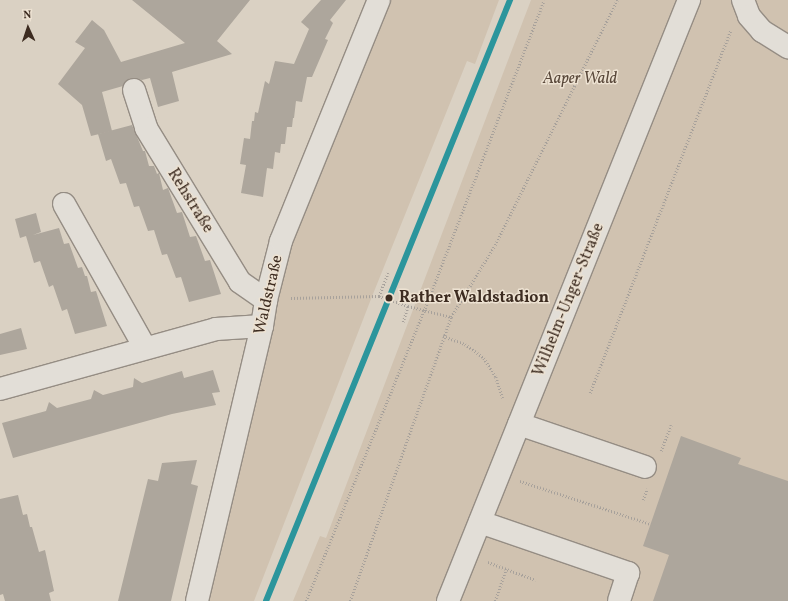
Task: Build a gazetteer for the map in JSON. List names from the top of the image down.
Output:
{
  "streets": {
    "street": ["Rehstraße", "Waldstraße", "Wilhelm-Unger-Straße"]
  },
  "crossings": [
    ["Rehstraße", "Waldstraße"]
  ],
  "parks": ["Aaper Wald"],
  "places": ["Rather Waldstadion"],
  "north": "top"
}
